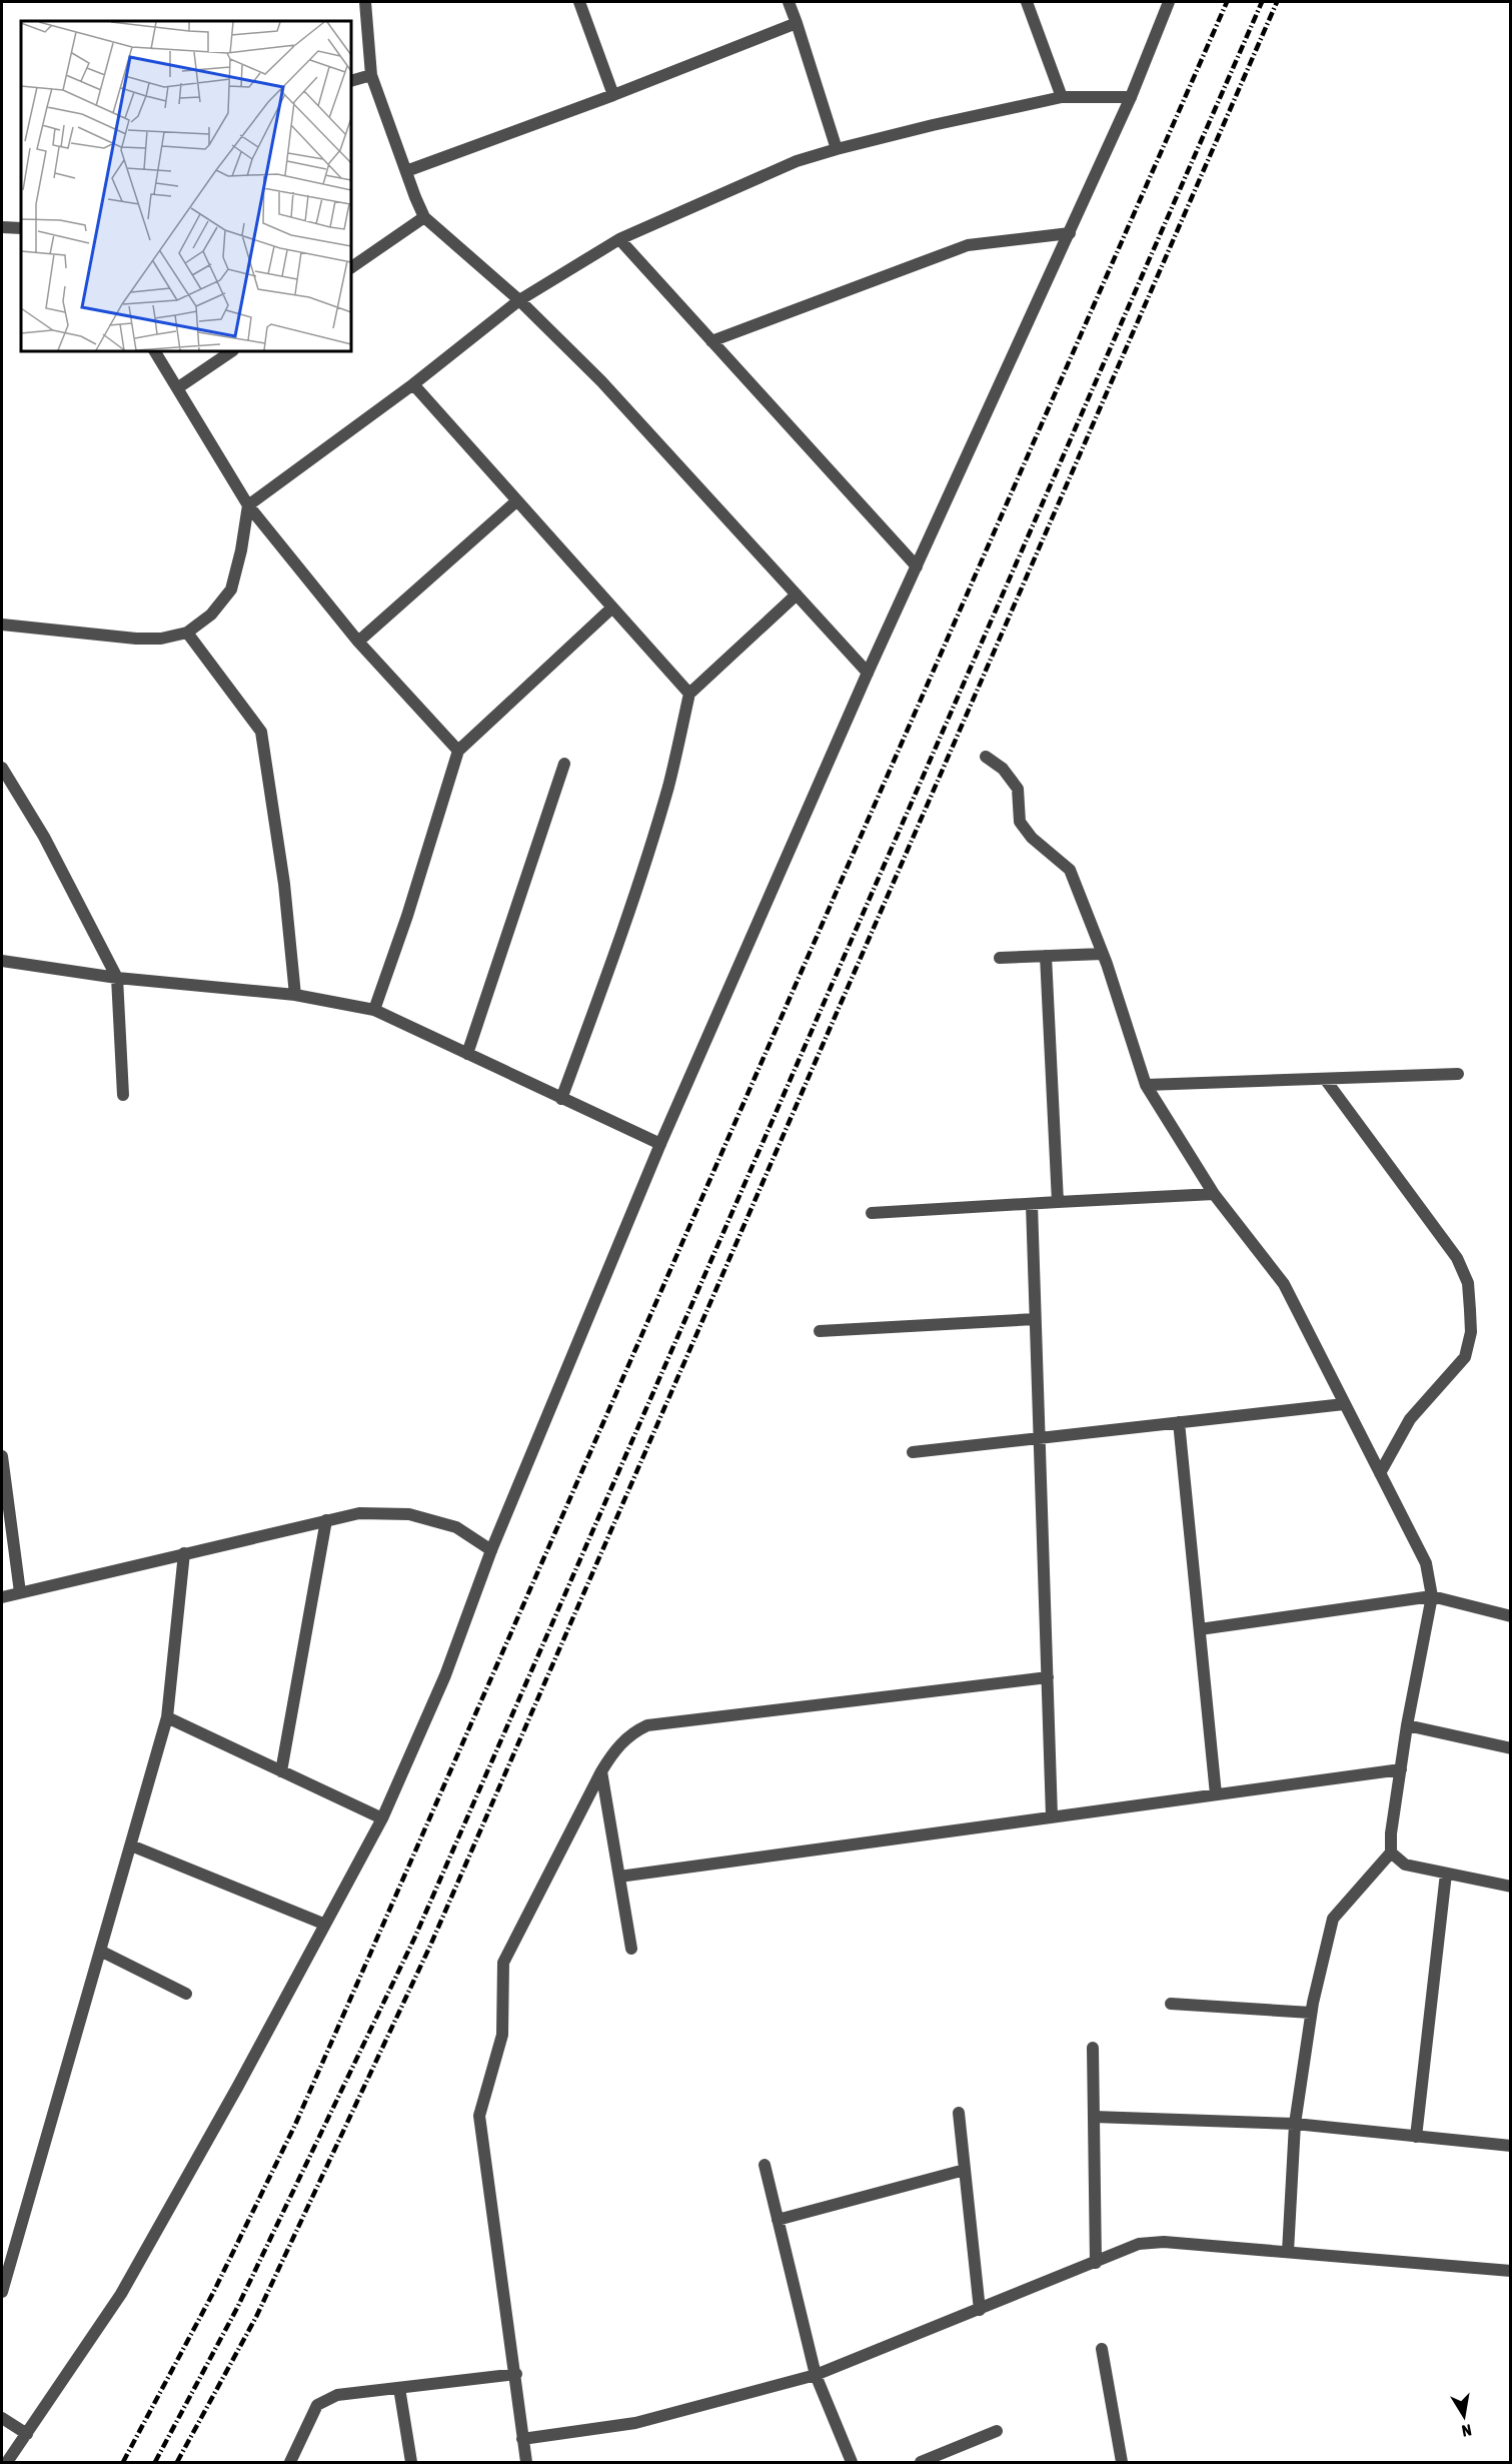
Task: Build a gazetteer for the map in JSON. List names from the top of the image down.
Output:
{
  "north": "bottom"
}
